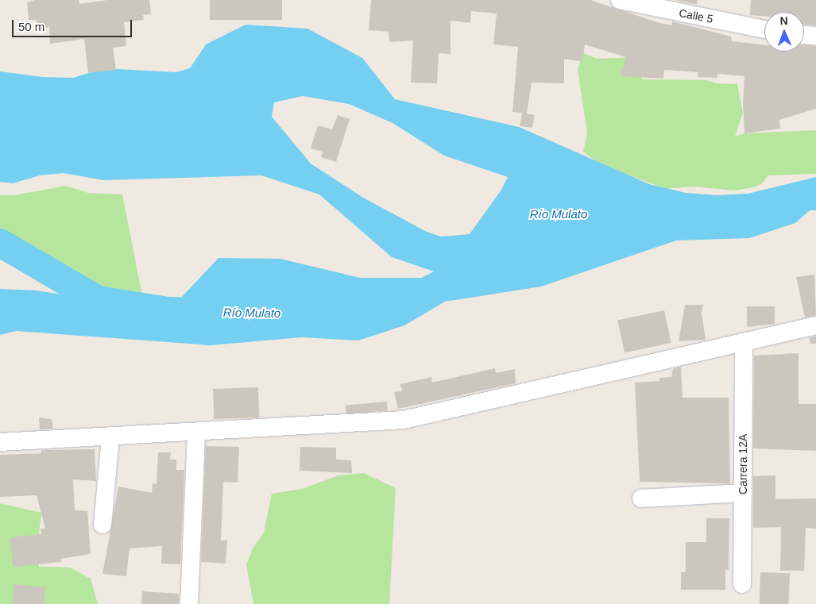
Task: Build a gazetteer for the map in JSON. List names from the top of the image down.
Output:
{
  "streets": {
    "street": ["Calle 5", "Carrera 12A"]
  },
  "water": ["Río Mulato"],
  "scale_bar": "50 m",
  "north": "top"
}
